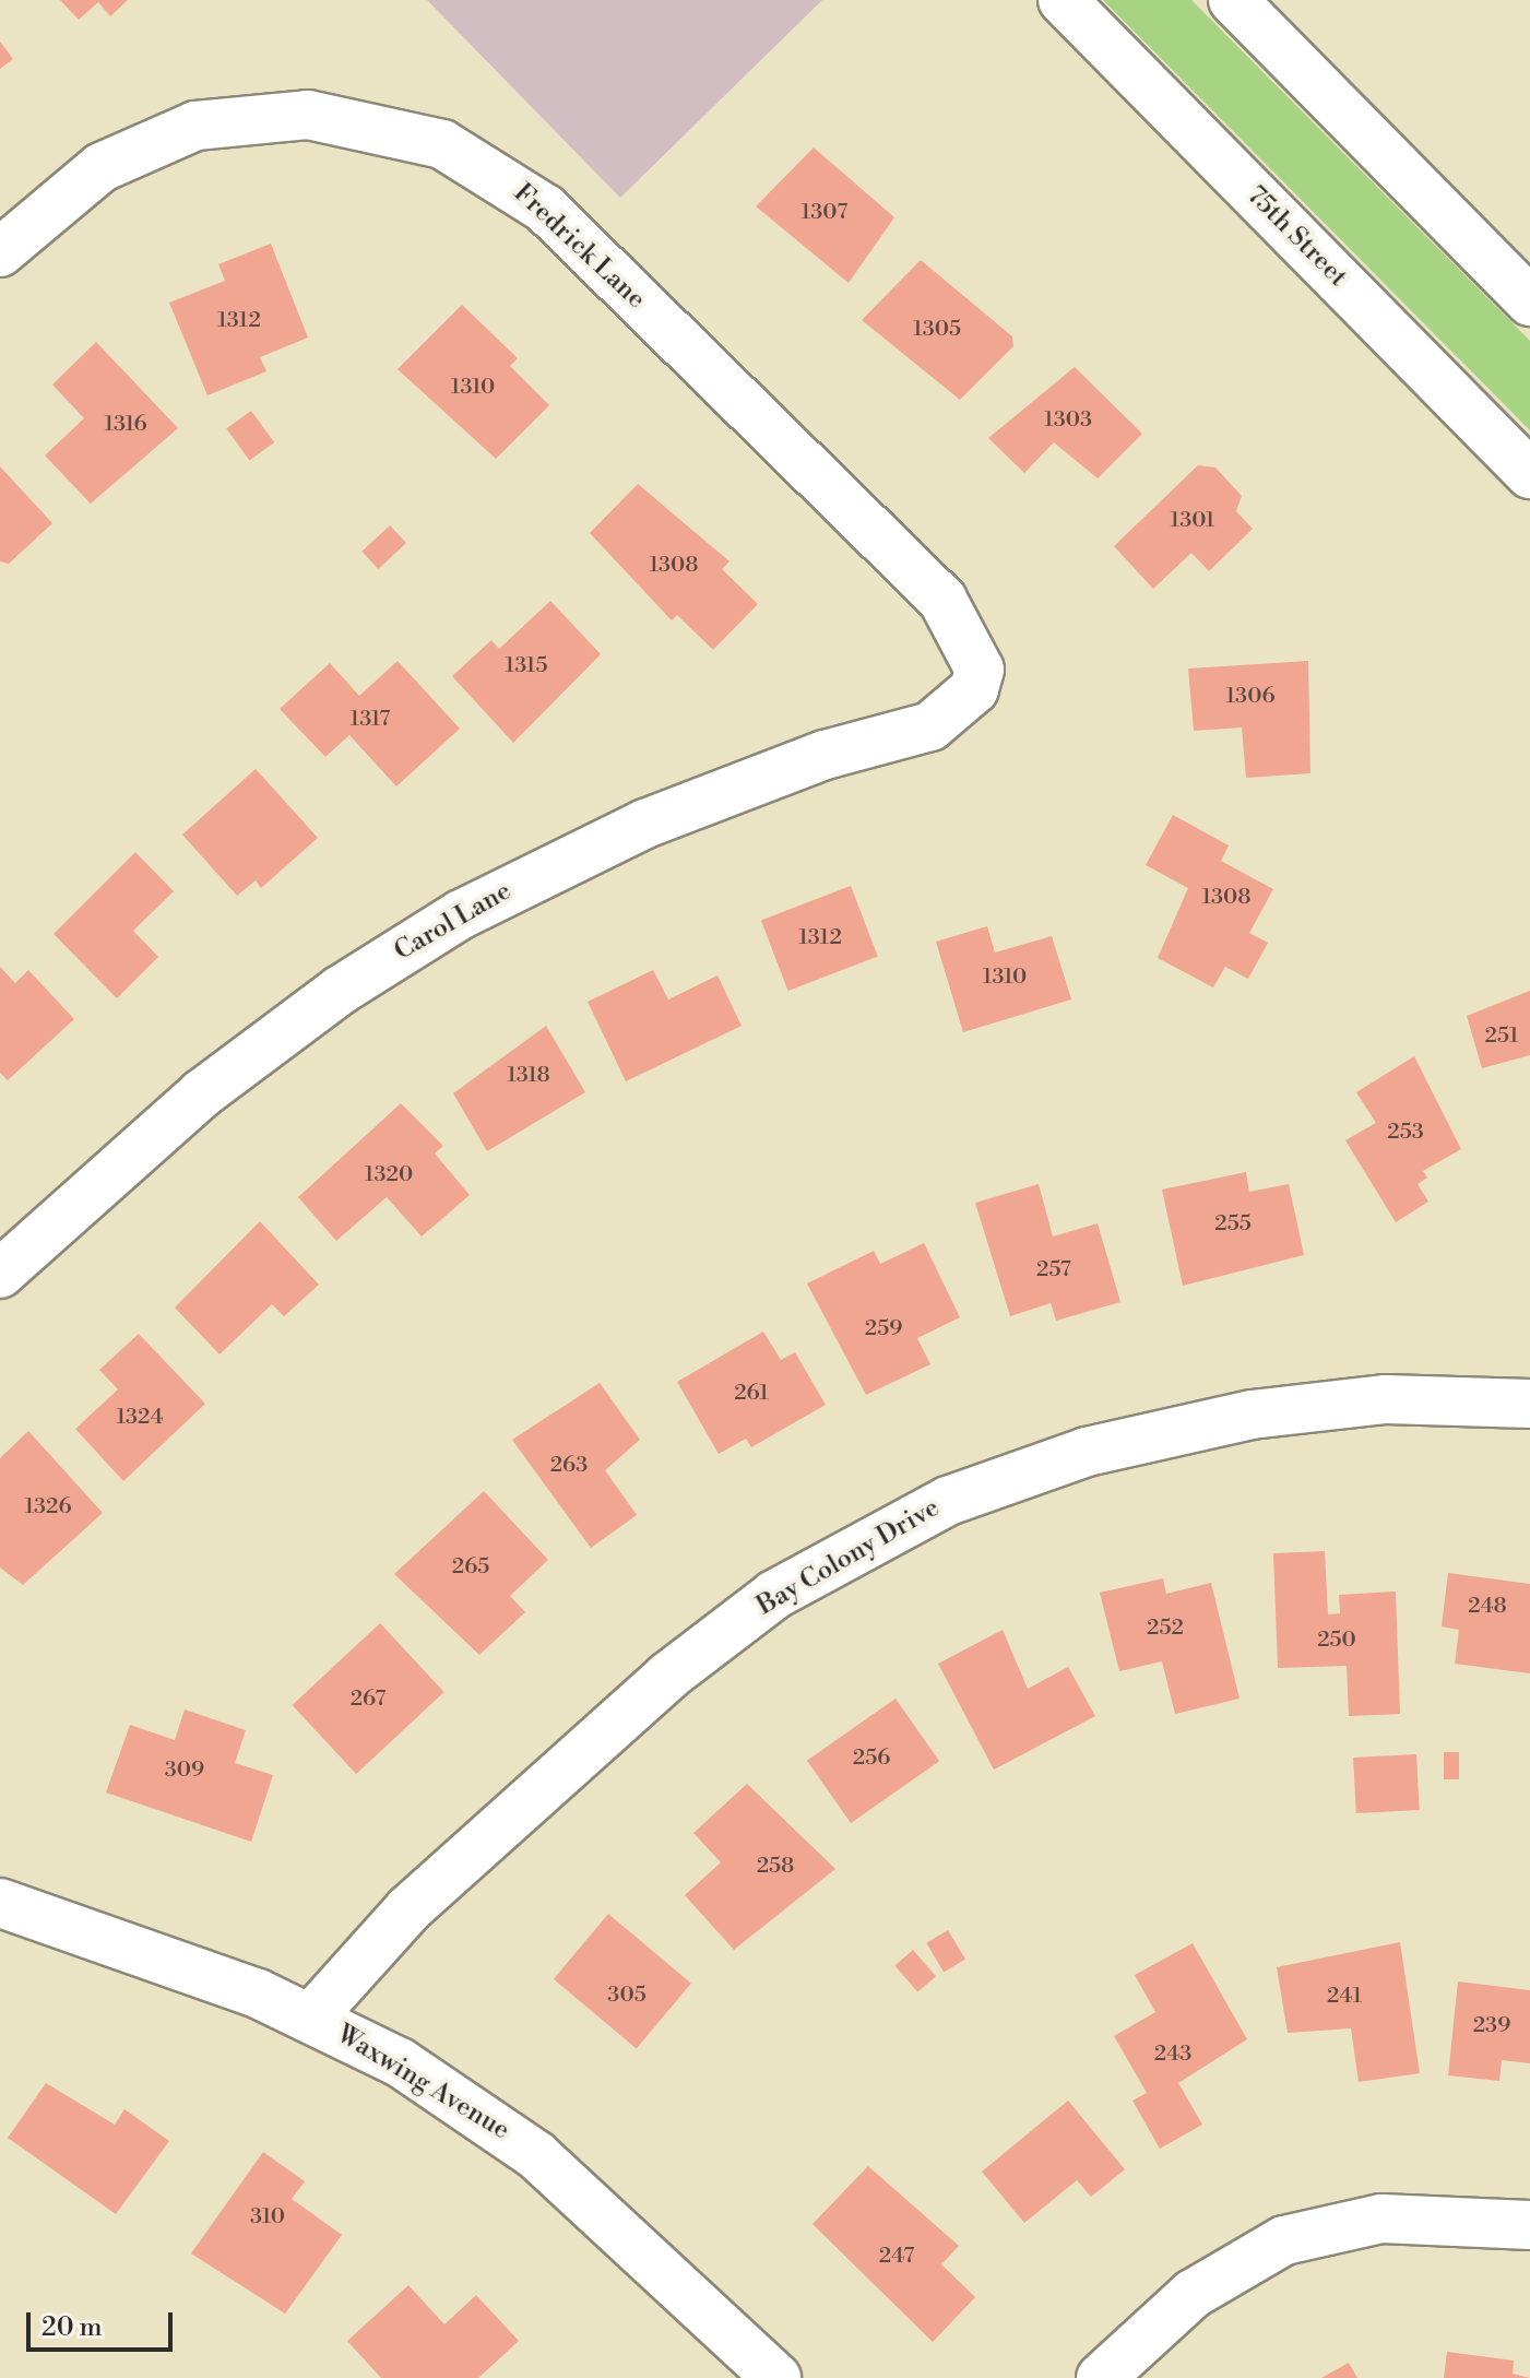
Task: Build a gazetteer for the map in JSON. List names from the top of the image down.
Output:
{
  "streets": {
    "street": [
      "75th Street",
      "Fredrick Lane",
      "Carol Lane",
      "Bay Colony Drive",
      "Waxwing Avenue"
    ]
  },
  "crossings": [
    ["Fredrick Lane", "Carol Lane"],
    ["Bay Colony Drive", "Waxwing Avenue"]
  ],
  "house_numbers": [
    "1307",
    "1312",
    "1305",
    "1310",
    "1303",
    "1316",
    "1301",
    "1308",
    "1315",
    "1306",
    "1317",
    "1308",
    "1312",
    "1310",
    "251",
    "1318",
    "253",
    "1320",
    "255",
    "257",
    "259",
    "261",
    "1324",
    "263",
    "1326",
    "265",
    "248",
    "252",
    "250",
    "267",
    "256",
    "309",
    "258",
    "305",
    "241",
    "239",
    "243",
    "310",
    "247"
  ],
  "scale_bar": "20 m"
}
